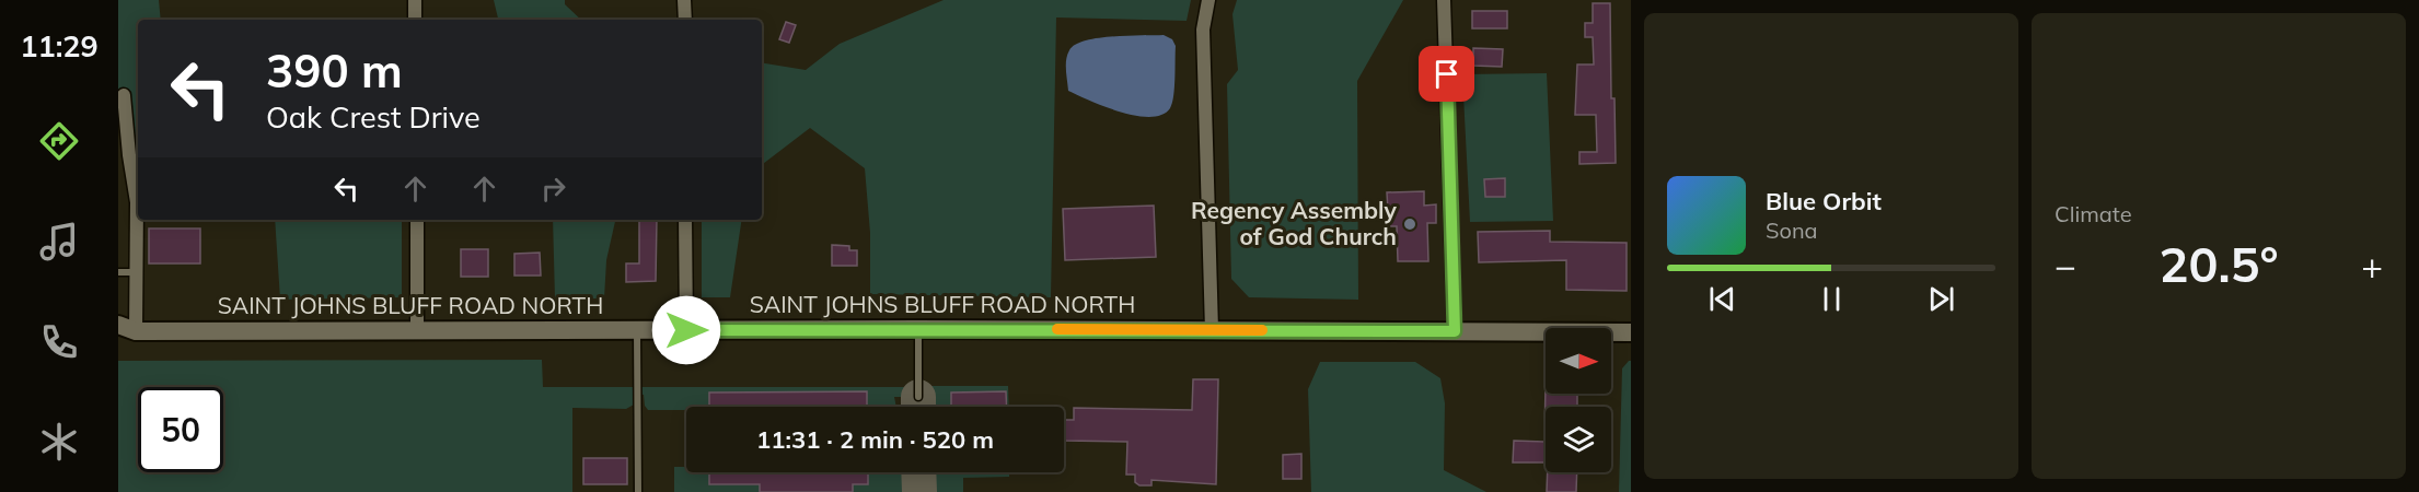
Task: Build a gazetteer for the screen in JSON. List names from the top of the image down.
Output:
{
  "streets": {
    "main road": ["SAINT JOHNS BLUFF ROAD NORTH"]
  },
  "places": ["Regency Assembly of God Church"],
  "north": "right",
  "page": {
    "tabs": "11:29",
    "tile": "Climate",
    "turn": ["390 m", "Oak Crest Drive"],
    "song": ["Blue Orbit", "Sona"],
    "heat": ["−", "20.5°", "+"],
    "limit": "50",
    "trip": "11:31 · 2 min · 520 m"
  }
}
